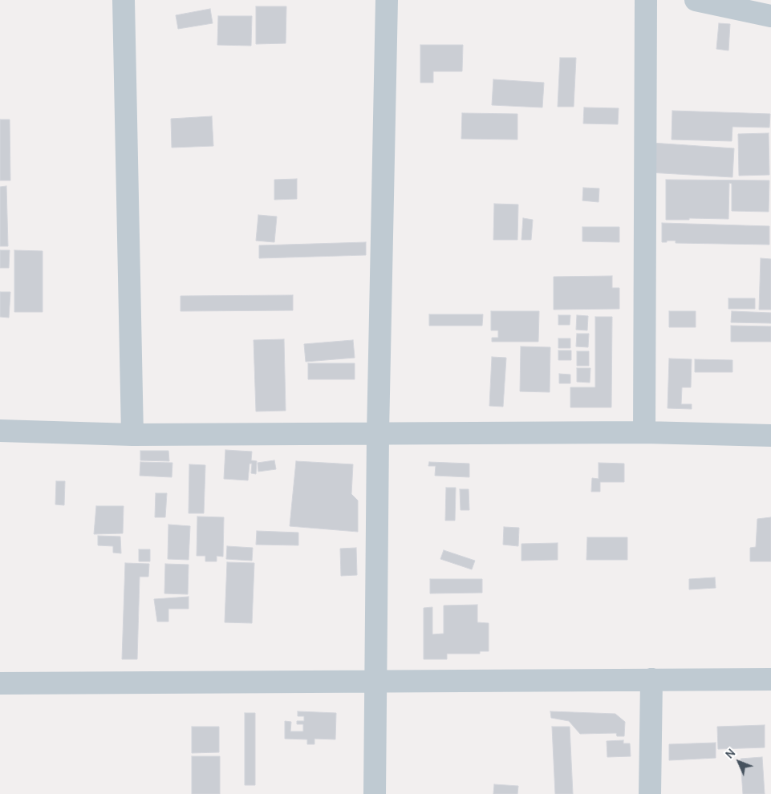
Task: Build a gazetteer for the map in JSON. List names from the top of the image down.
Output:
{
  "north": "top left"
}
